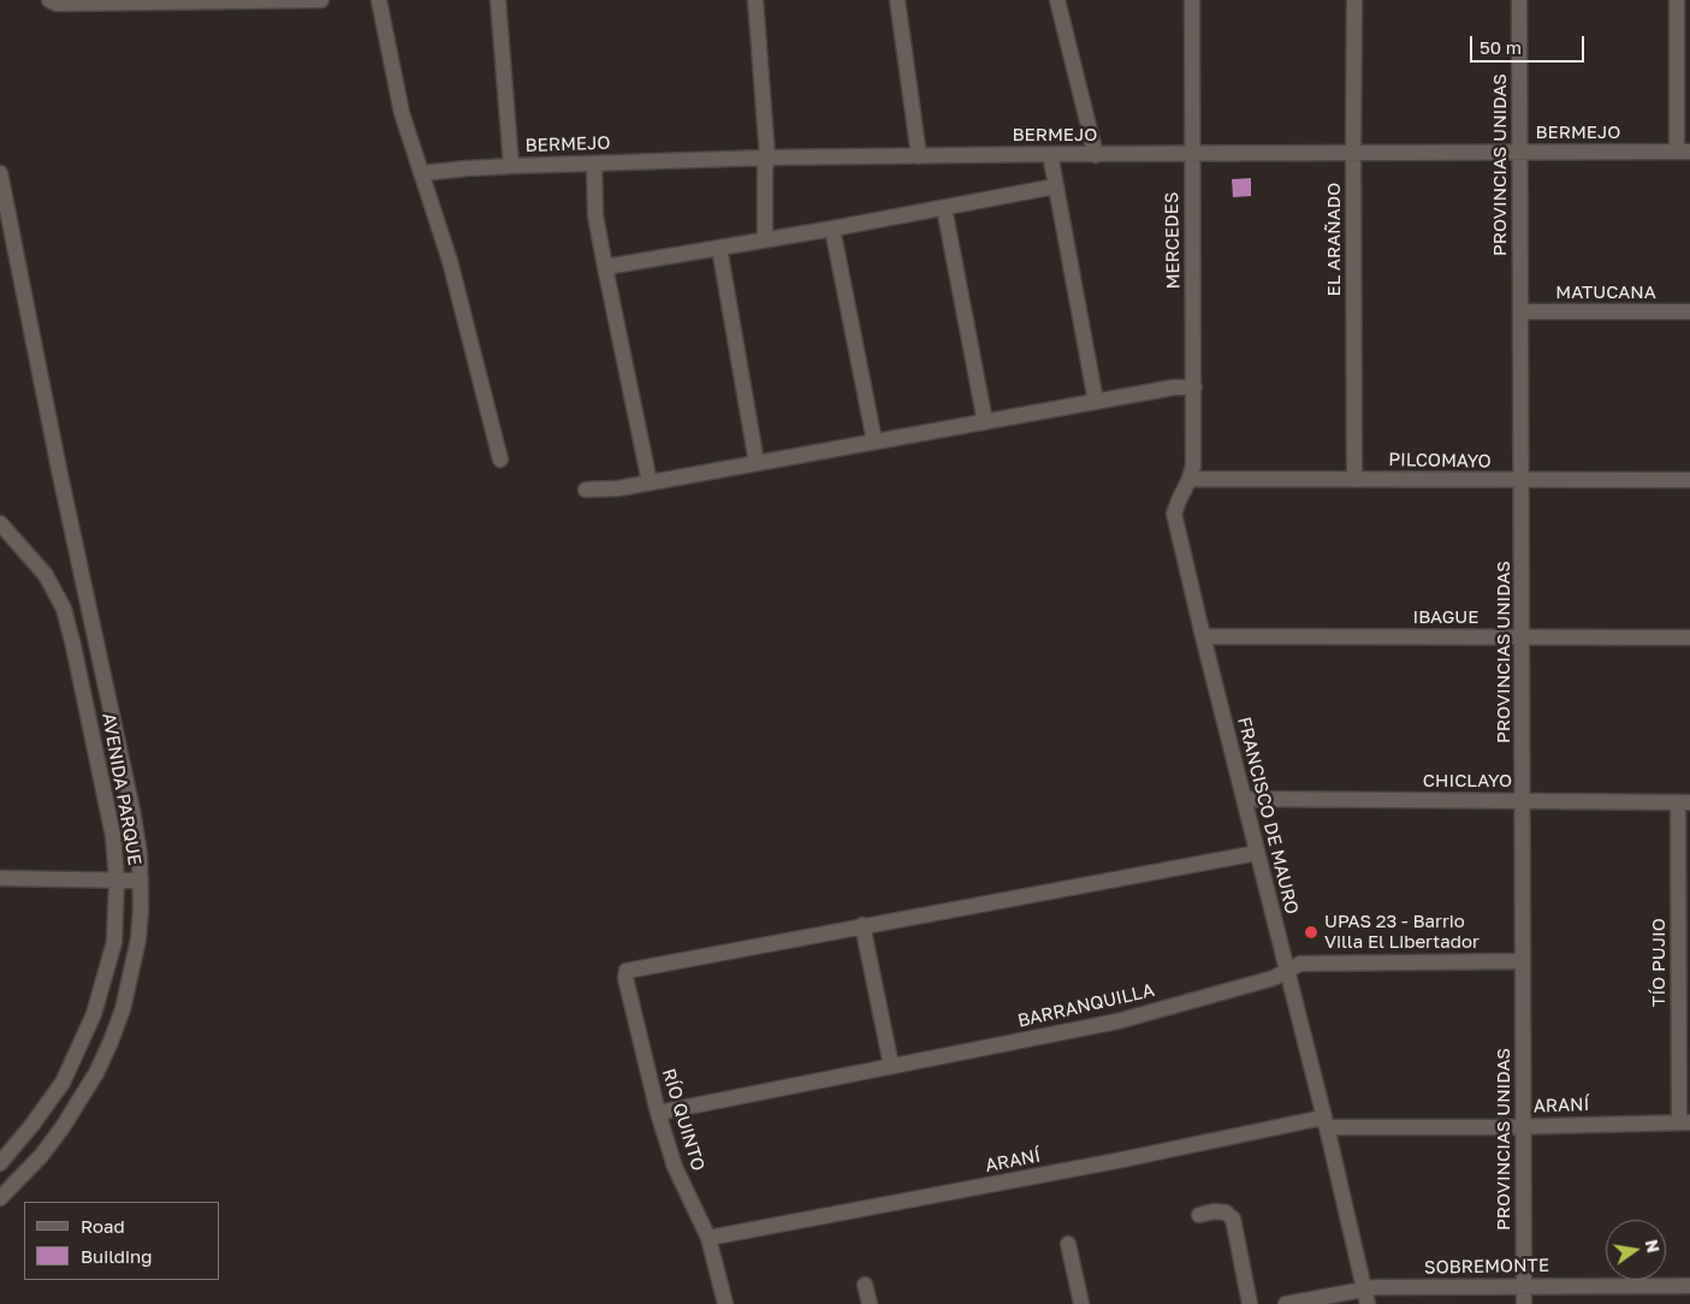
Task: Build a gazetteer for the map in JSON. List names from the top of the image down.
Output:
{
  "streets": {
    "street": [
      "BERMEJO",
      "PROVINCIAS UNIDAS",
      "EL ARAÑADO",
      "MERCEDES",
      "MATUCANA",
      "PILCOMAYO",
      "IBAGUE",
      "CHICLAYO",
      "AVENIDA PARQUE",
      "FRANCISCO DE MAURO",
      "TÍO PUJIO",
      "BARRANQUILLA",
      "ARANÍ",
      "RÍO QUINTO",
      "SOBREMONTE"
    ]
  },
  "crossings": [
    ["BERMEJO", "PROVINCIAS UNIDAS"],
    ["BERMEJO", "EL ARAÑADO"],
    ["BERMEJO", "MERCEDES"],
    ["PROVINCIAS UNIDAS", "MATUCANA"],
    ["PROVINCIAS UNIDAS", "PILCOMAYO"],
    ["PROVINCIAS UNIDAS", "IBAGUE"],
    ["PROVINCIAS UNIDAS", "CHICLAYO"],
    ["PROVINCIAS UNIDAS", "BARRANQUILLA"],
    ["PROVINCIAS UNIDAS", "ARANÍ"],
    ["PROVINCIAS UNIDAS", "SOBREMONTE"],
    ["EL ARAÑADO", "PILCOMAYO"],
    ["MERCEDES", "PILCOMAYO"],
    ["MERCEDES", "FRANCISCO DE MAURO"],
    ["PILCOMAYO", "FRANCISCO DE MAURO"],
    ["IBAGUE", "FRANCISCO DE MAURO"],
    ["CHICLAYO", "FRANCISCO DE MAURO"],
    ["CHICLAYO", "TÍO PUJIO"],
    ["FRANCISCO DE MAURO", "BARRANQUILLA"],
    ["FRANCISCO DE MAURO", "ARANÍ"],
    ["FRANCISCO DE MAURO", "SOBREMONTE"],
    ["TÍO PUJIO", "ARANÍ"],
    ["BARRANQUILLA", "RÍO QUINTO"],
    ["ARANÍ", "RÍO QUINTO"]
  ],
  "places": ["UPAS 23 - Barrio Villa El Libertador"],
  "legend": ["Road", "Building"],
  "scale_bar": "50 m",
  "north": "right"
}
